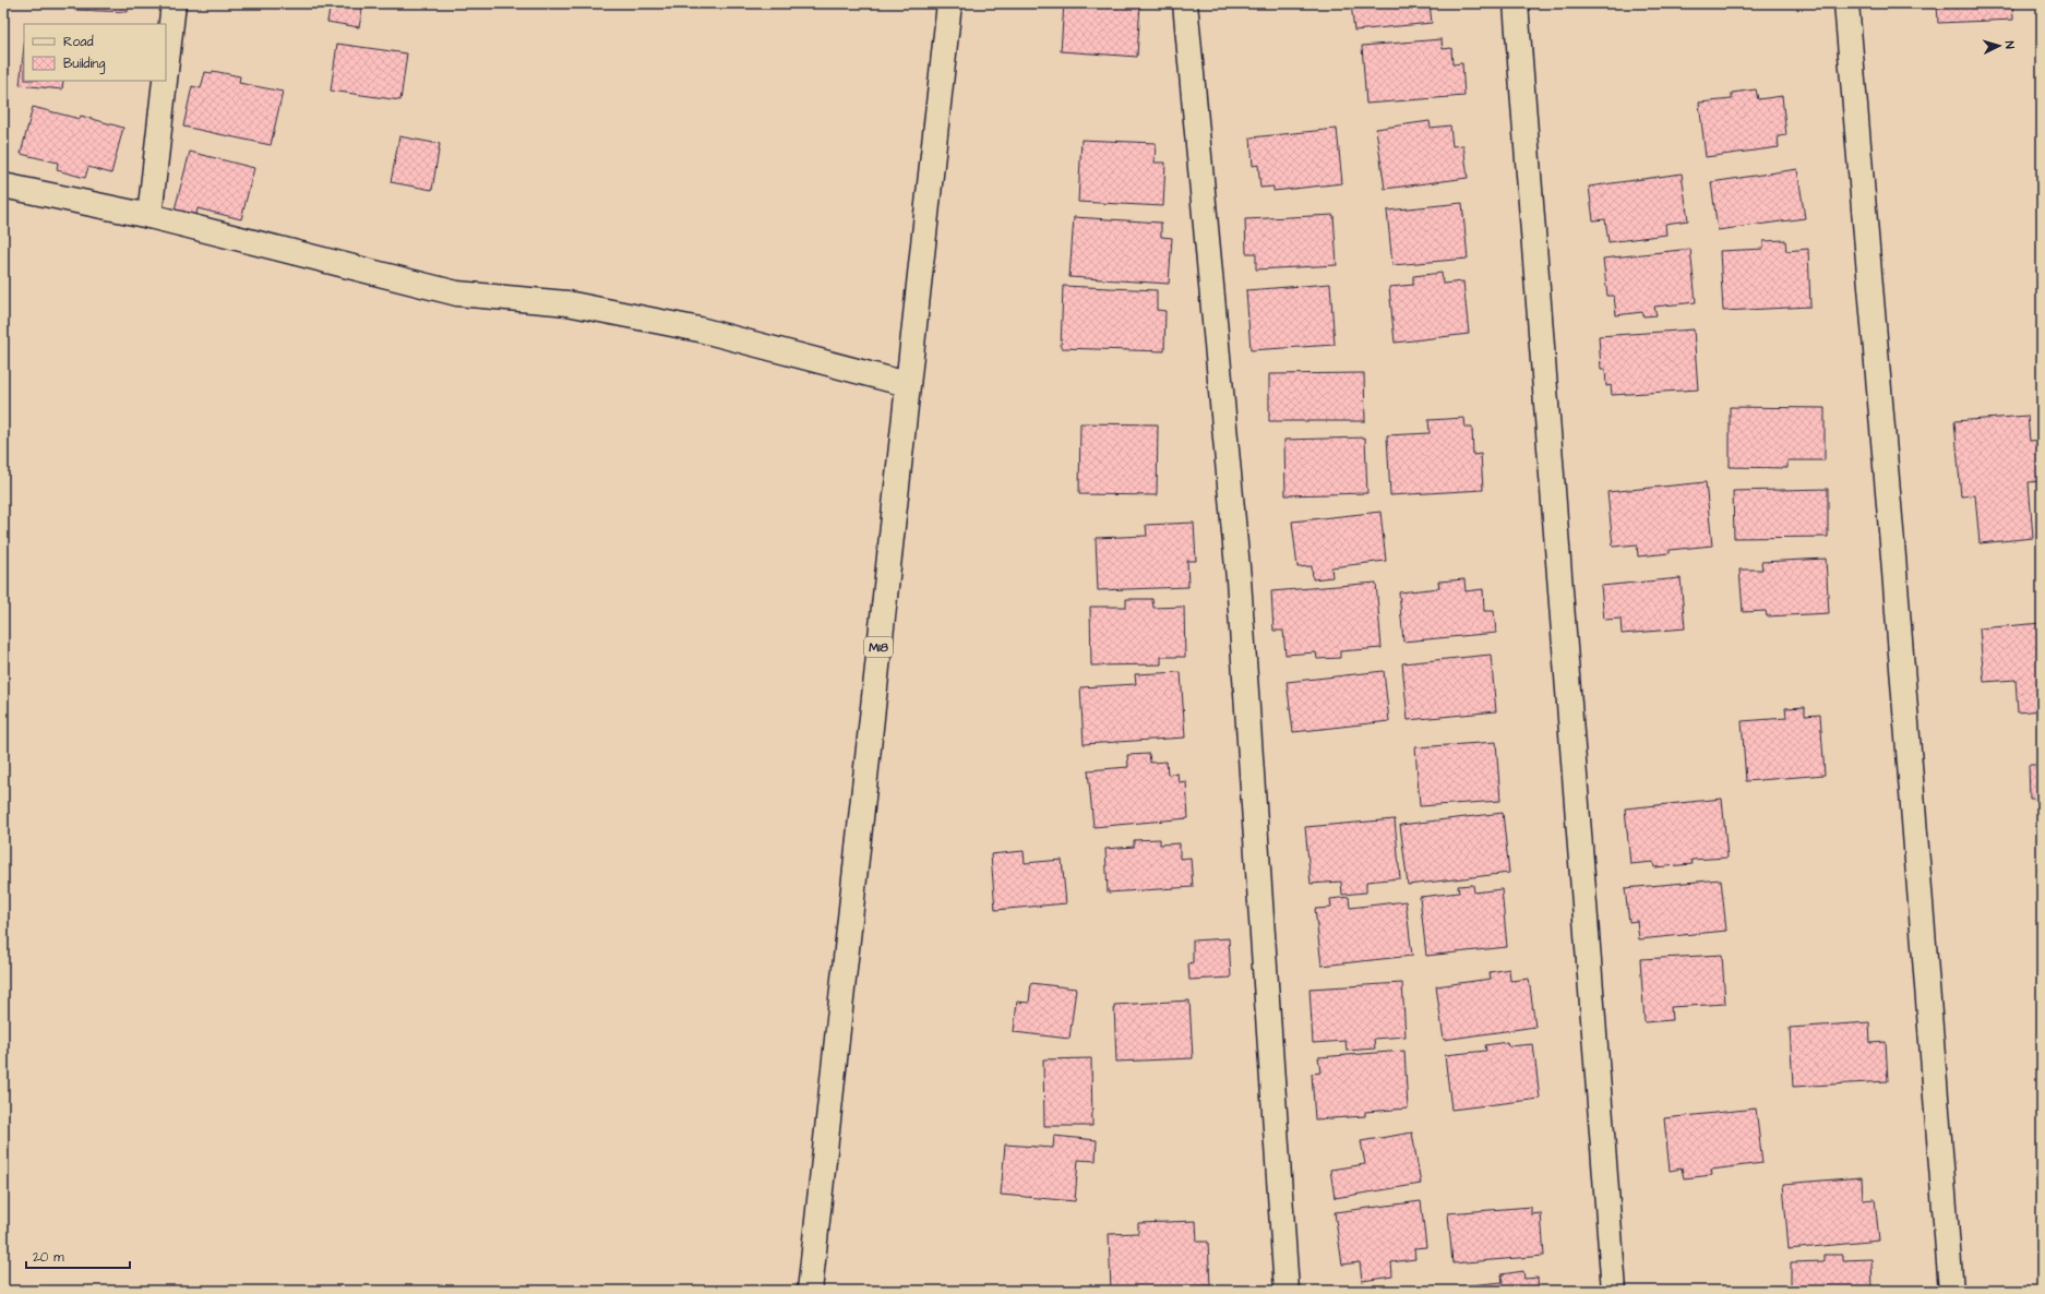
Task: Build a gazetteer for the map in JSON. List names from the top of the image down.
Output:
{
  "streets": {
    "street": ["M18"]
  },
  "legend": ["Road", "Building"],
  "scale_bar": "20 m",
  "north": "right"
}
